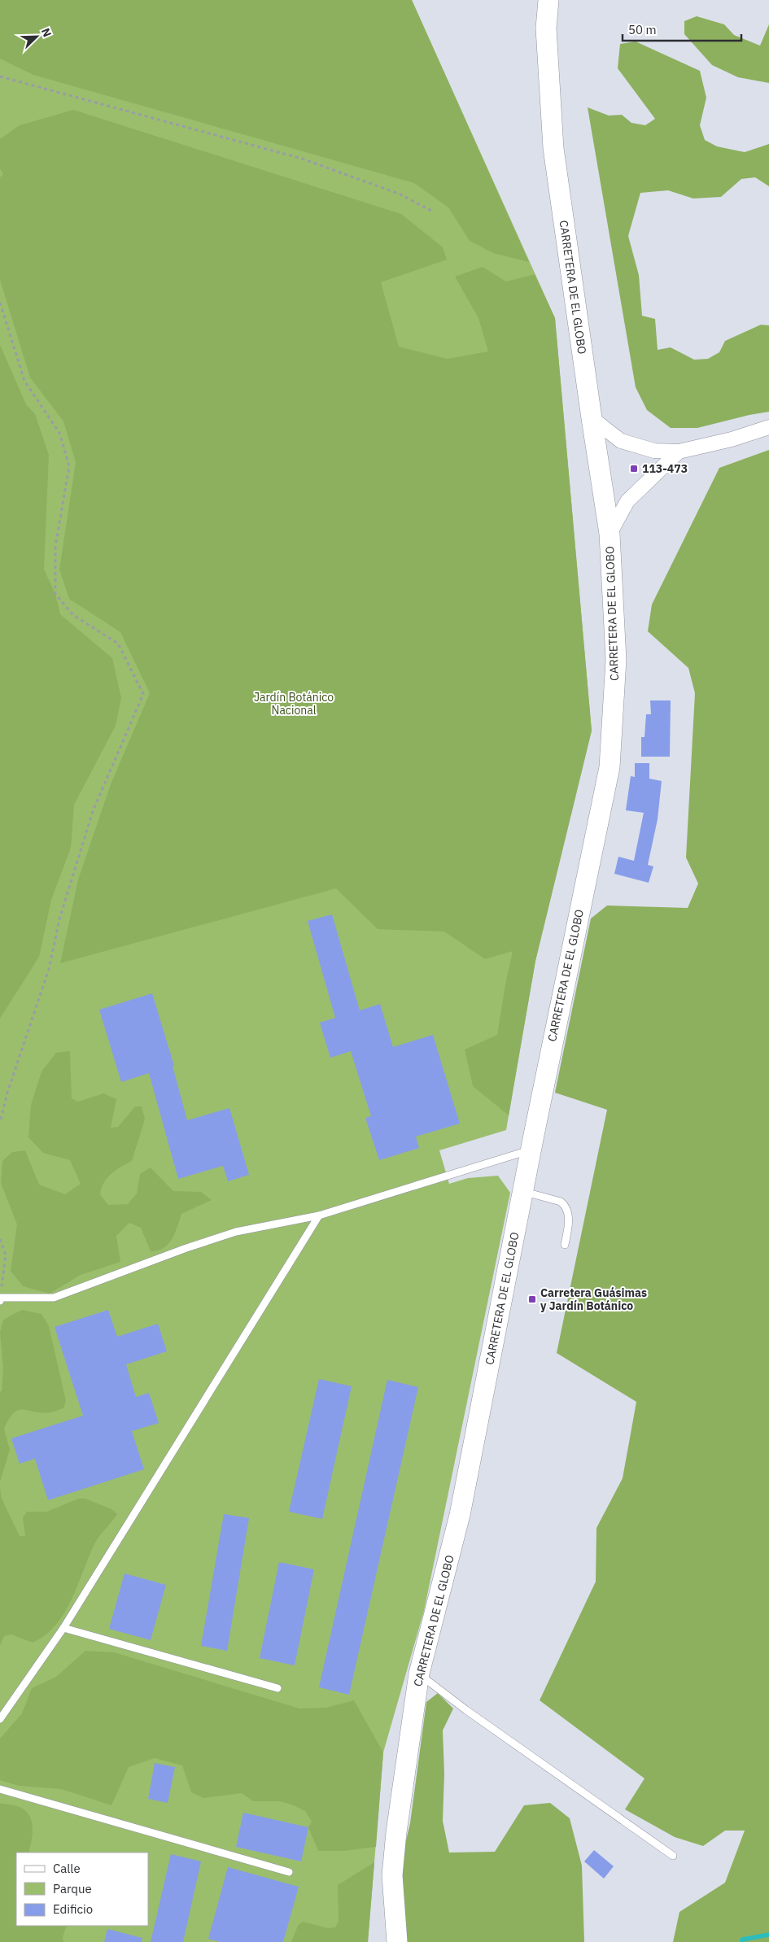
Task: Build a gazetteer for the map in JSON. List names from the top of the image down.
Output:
{
  "streets": {
    "main road": ["CARRETERA DE EL GLOBO"]
  },
  "parks": ["Jardín Botánico Nacional"],
  "places": {
    "transit": ["113-473", "Carretera Guásimas y Jardín Botánico"]
  },
  "legend": ["Calle", "Parque", "Edificio"],
  "scale_bar": "50 m",
  "north": "top right"
}
